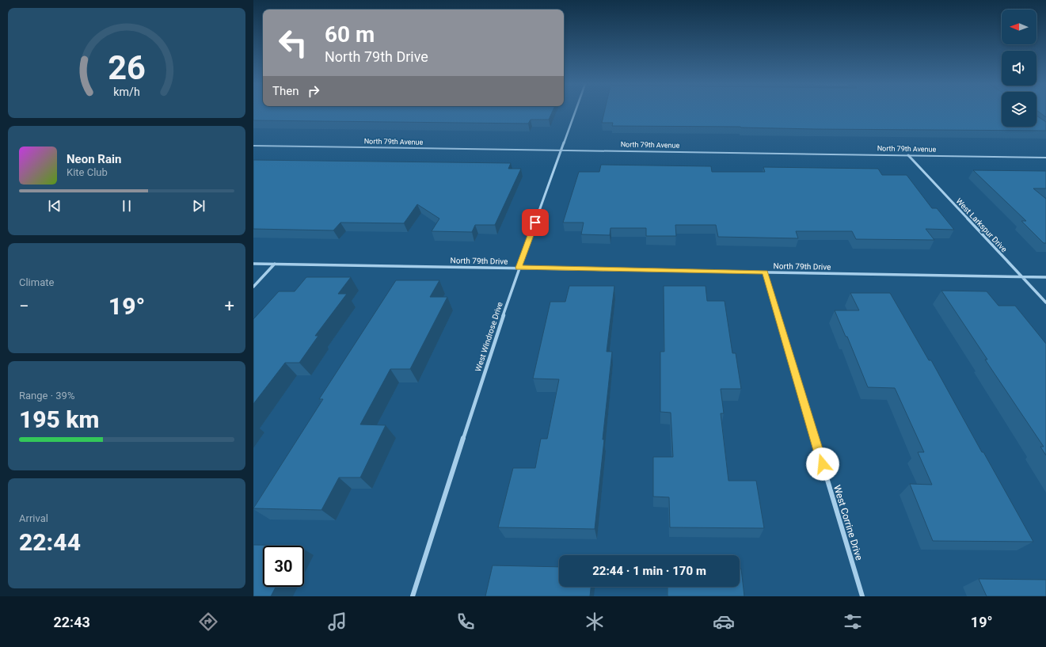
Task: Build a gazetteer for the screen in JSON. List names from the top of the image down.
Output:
{
  "streets": {
    "street": [
      "North 79th Avenue",
      "West Larkspur Drive",
      "North 79th Drive",
      "West Windrose Drive",
      "West Corrine Drive"
    ]
  },
  "crossings": [
    ["North 79th Avenue", "West Larkspur Drive"],
    ["North 79th Avenue", "West Windrose Drive"],
    ["West Larkspur Drive", "North 79th Drive"],
    ["North 79th Drive", "West Windrose Drive"],
    ["North 79th Drive", "West Corrine Drive"]
  ],
  "north": "left",
  "page": {
    "turn": ["60 m", "North 79th Drive"],
    "then": "Then",
    "song": ["Neon Rain", "Kite Club"],
    "tile": [
      "Climate",
      ["Range · 39%", "195 km"],
      ["Arrival", "22:44"]
    ],
    "heat": ["−", "19°", "+"],
    "limit": "30",
    "trip": "22:44 · 1 min · 170 m",
    "tabs": ["22:43", "19°"],
    "gauge": ["26", "km/h"]
  }
}
